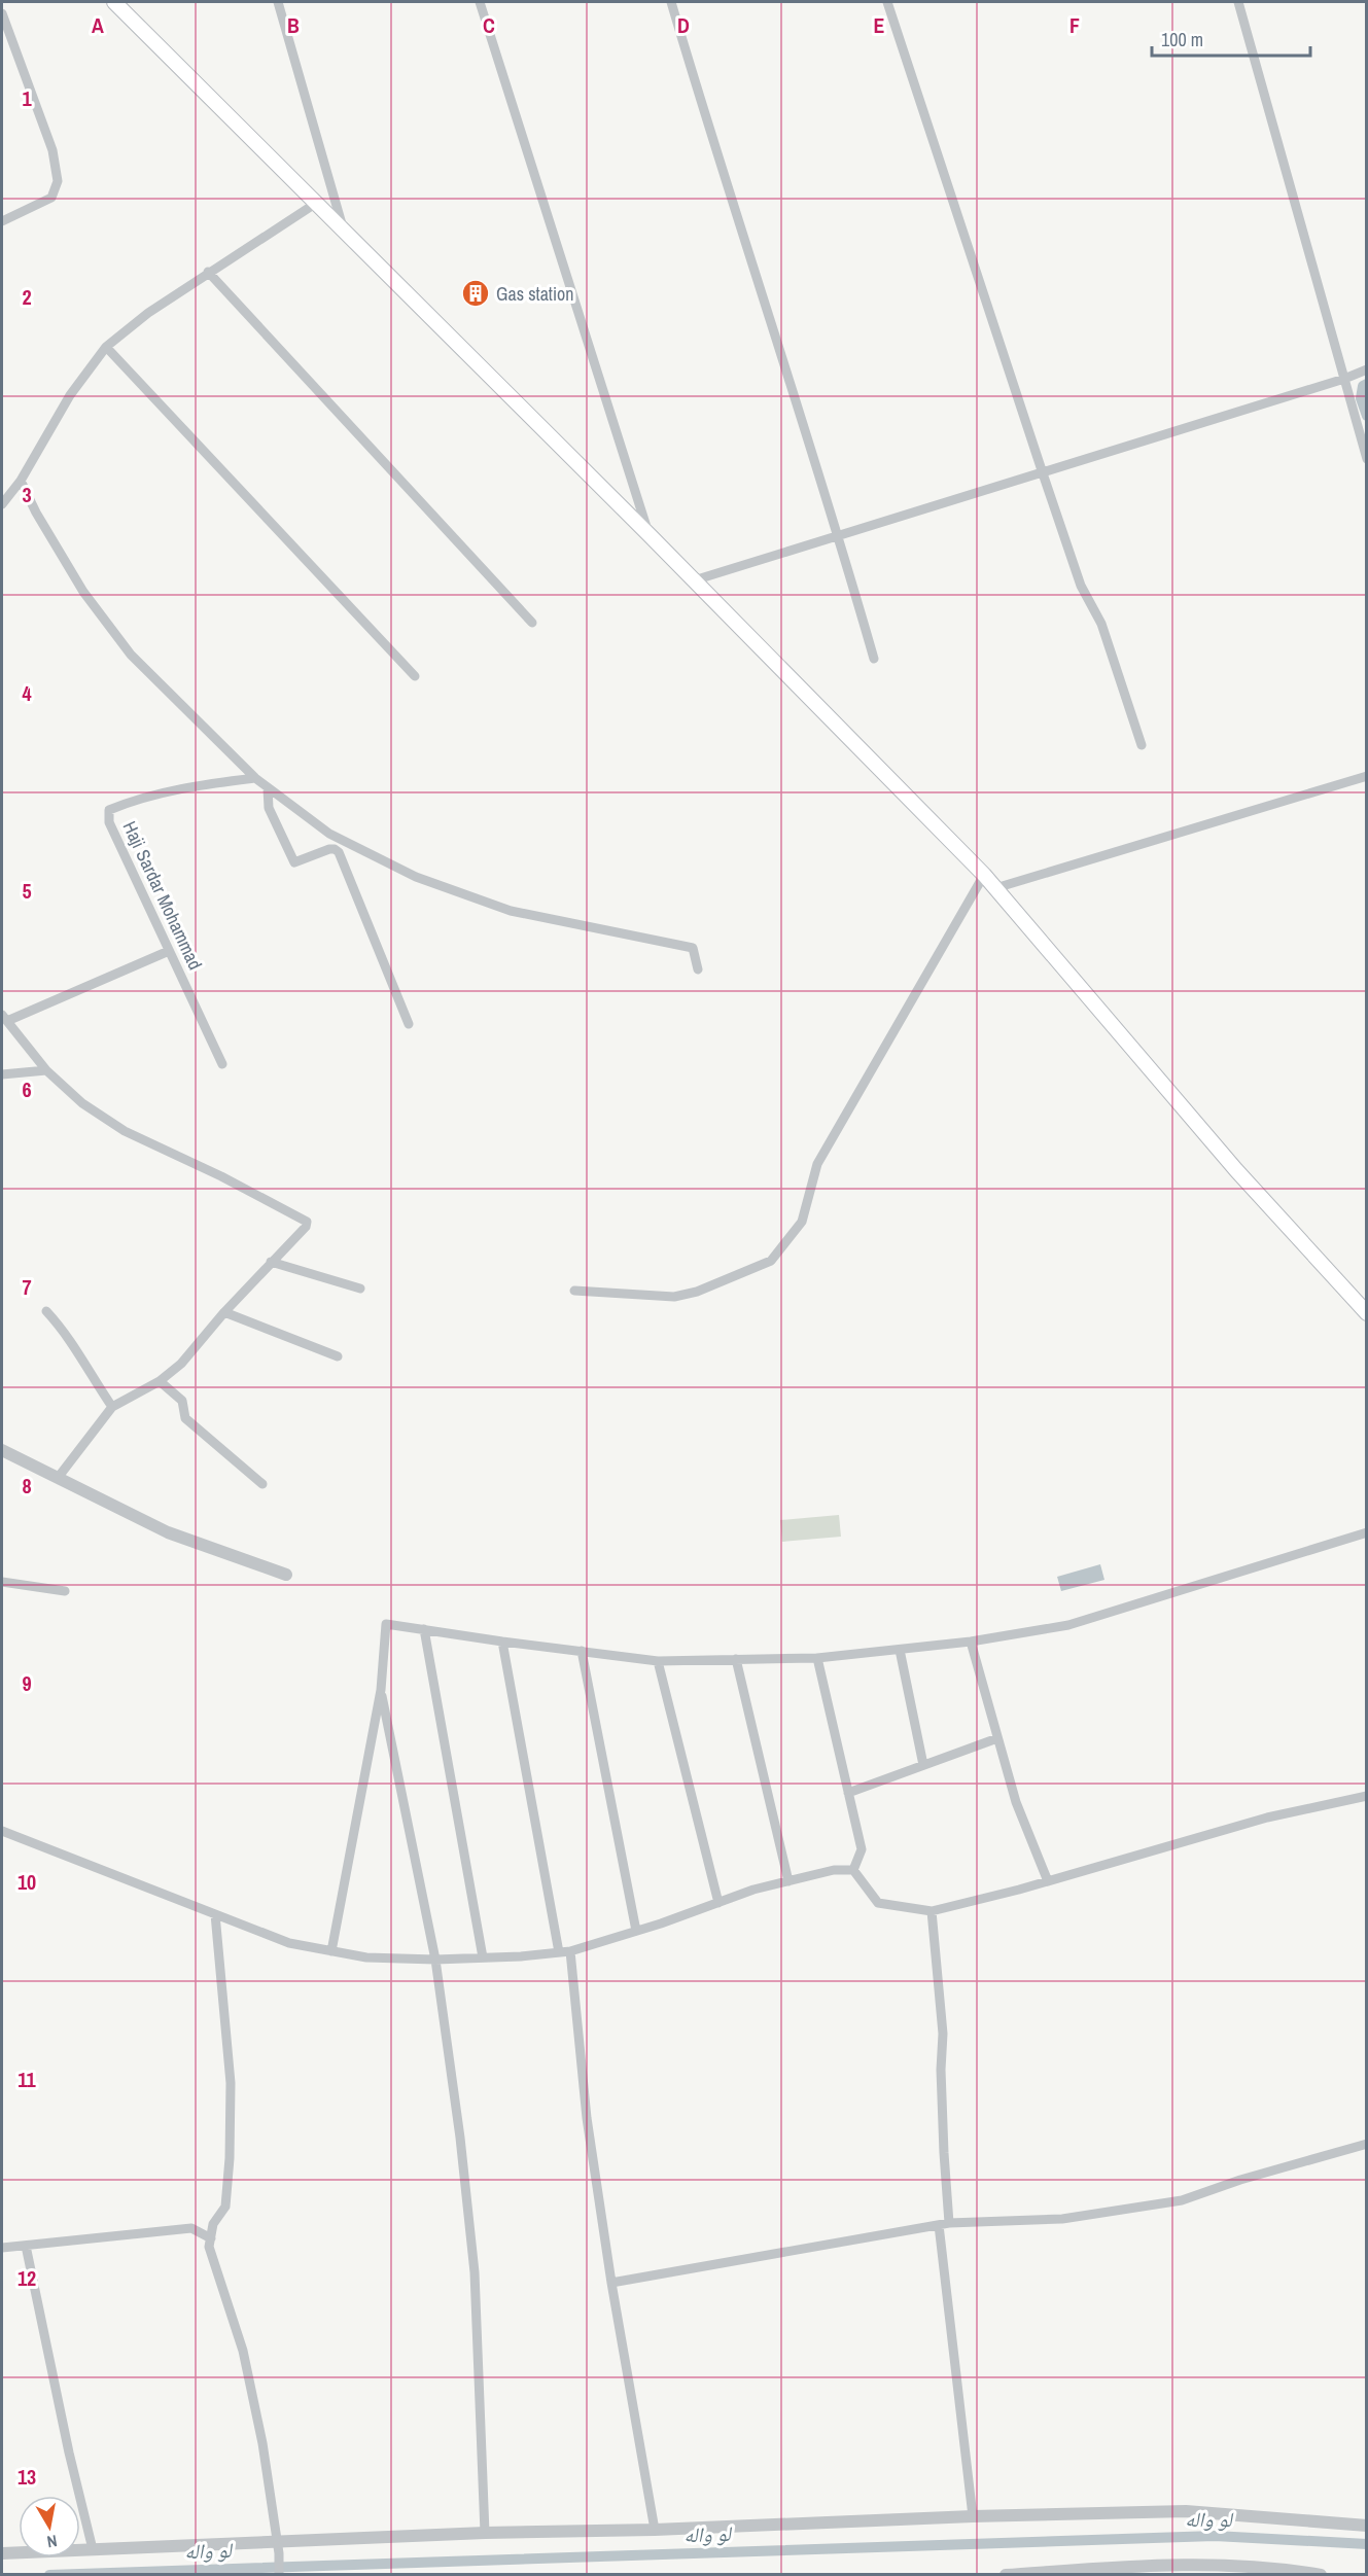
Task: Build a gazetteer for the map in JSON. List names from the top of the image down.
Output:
{
  "streets": {
    "street": ["Haji Sardar Mohammad"]
  },
  "water": ["لو واله"],
  "places": {
    "building": ["Gas station"]
  },
  "scale_bar": "100 m",
  "north": "bottom",
  "grid": {
    "columns": [
      "A",
      "B",
      "C",
      "D",
      "E",
      "F"
    ],
    "rows": [
      "1",
      "2",
      "3",
      "4",
      "5",
      "6",
      "7",
      "8",
      "9",
      "10",
      "11",
      "12",
      "13"
    ]
  }
}
